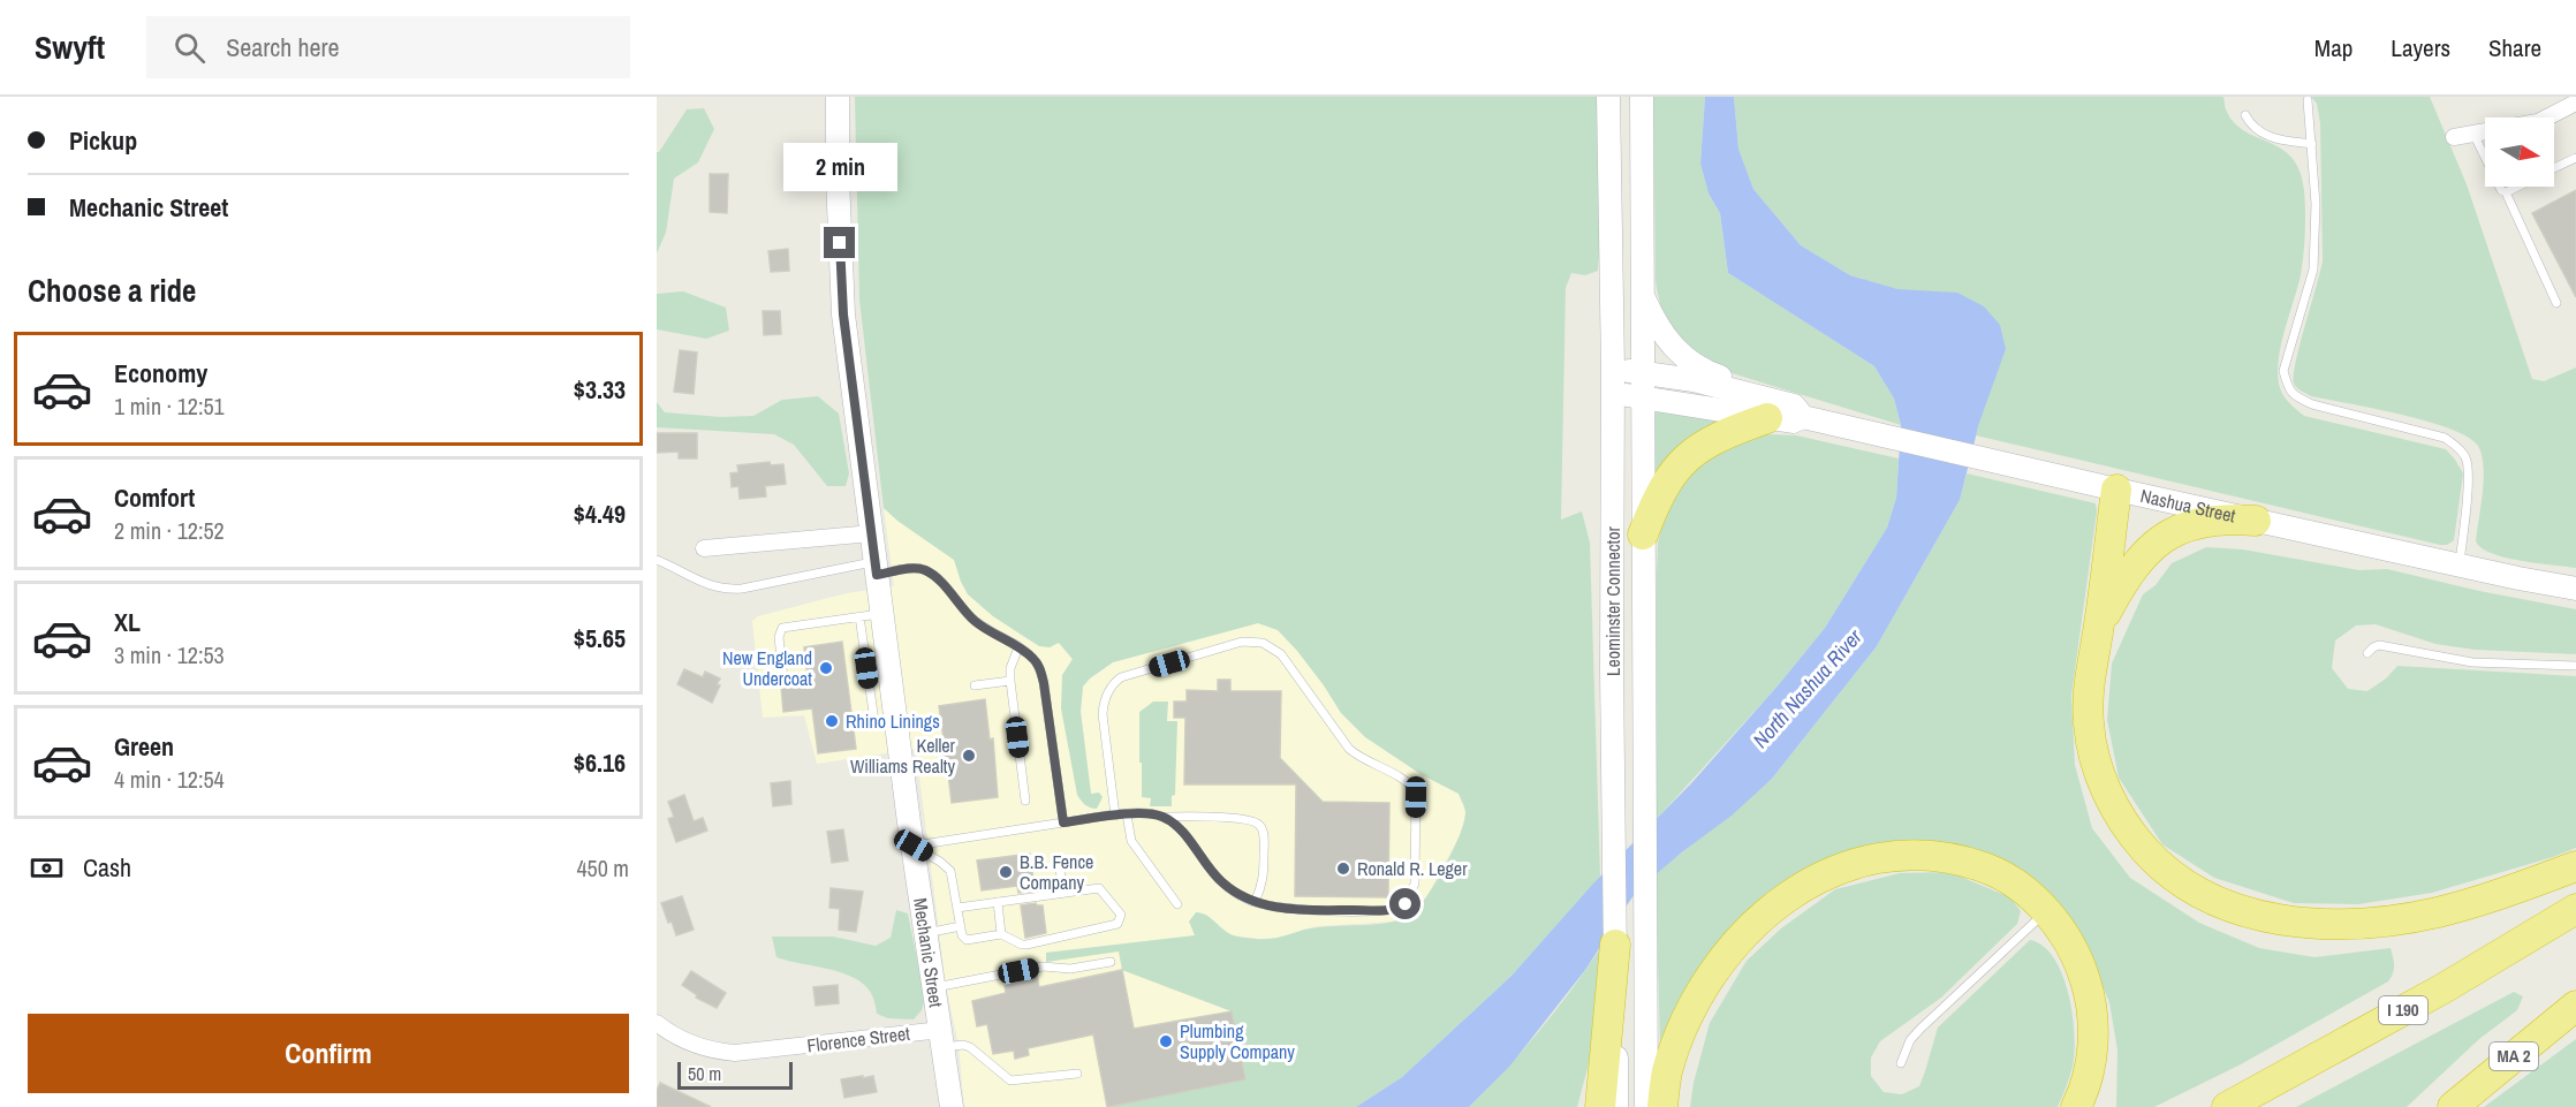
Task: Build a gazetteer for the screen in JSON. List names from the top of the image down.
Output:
{
  "streets": {
    "highway": ["I 190", "MA 2"],
    "main road": ["Nashua Street", "Leominster Connector", "Mechanic Street"],
    "street": ["Florence Street"]
  },
  "crossings": [
    ["Nashua Street", "Leominster Connector"],
    ["Mechanic Street", "Florence Street"]
  ],
  "water": ["North Nashua River"],
  "places": [
    "New England Undercoat",
    "Rhino Linings",
    "Keller Williams Realty",
    "Ronald R. Leger",
    "B.B. Fence Company",
    "Plumbing Supply Company"
  ],
  "scale_bar": "50 m",
  "north": "right",
  "page": {
    "header": "Swyft",
    "search": "Search here",
    "nav": ["Map", "Layers", "Share"],
    "banner": ["Pickup", "Mechanic Street"],
    "bubble": "2 min",
    "heading": "Choose a ride",
    "list": [
      {
        "name": "Economy",
        "note": "1 min · 12:51",
        "value": "$3.33"
      },
      {
        "name": "Comfort",
        "note": "2 min · 12:52",
        "value": "$4.49"
      },
      {
        "name": "XL",
        "note": "3 min · 12:53",
        "value": "$5.65"
      },
      {
        "name": "Green",
        "note": "4 min · 12:54",
        "value": "$6.16"
      }
    ],
    "pay": ["Cash", "450 m"],
    "buttons": "Confirm",
    "scale": "50 m"
  }
}
